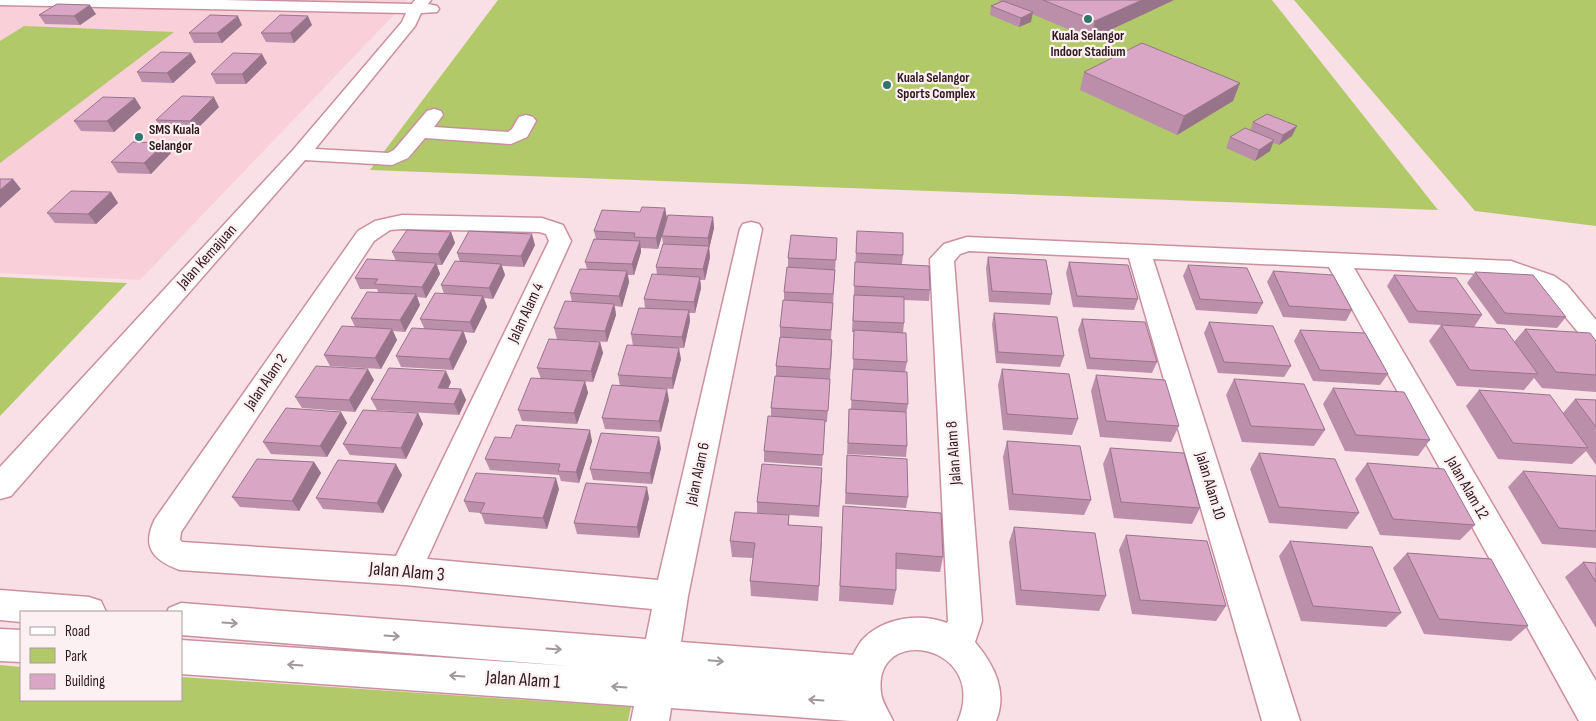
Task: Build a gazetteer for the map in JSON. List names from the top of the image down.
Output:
{
  "streets": {
    "street": [
      "Jalan Kemajuan",
      "Jalan Alam 4",
      "Jalan Alam 2",
      "Jalan Alam 8",
      "Jalan Alam 6",
      "Jalan Alam 10",
      "Jalan Alam 12",
      "Jalan Alam 3",
      "Jalan Alam 1"
    ]
  },
  "crossings": [
    ["Jalan Alam 4", "Jalan Alam 2"],
    ["Jalan Alam 4", "Jalan Alam 3"],
    ["Jalan Alam 2", "Jalan Alam 3"],
    ["Jalan Alam 8", "Jalan Alam 10"],
    ["Jalan Alam 6", "Jalan Alam 3"],
    ["Jalan Alam 6", "Jalan Alam 1"]
  ],
  "places": ["Kuala Selangor Indoor Stadium", "Kuala Selangor Sports Complex", "SMS Kuala Selangor"],
  "legend": ["Road", "Park", "Building"]
}
